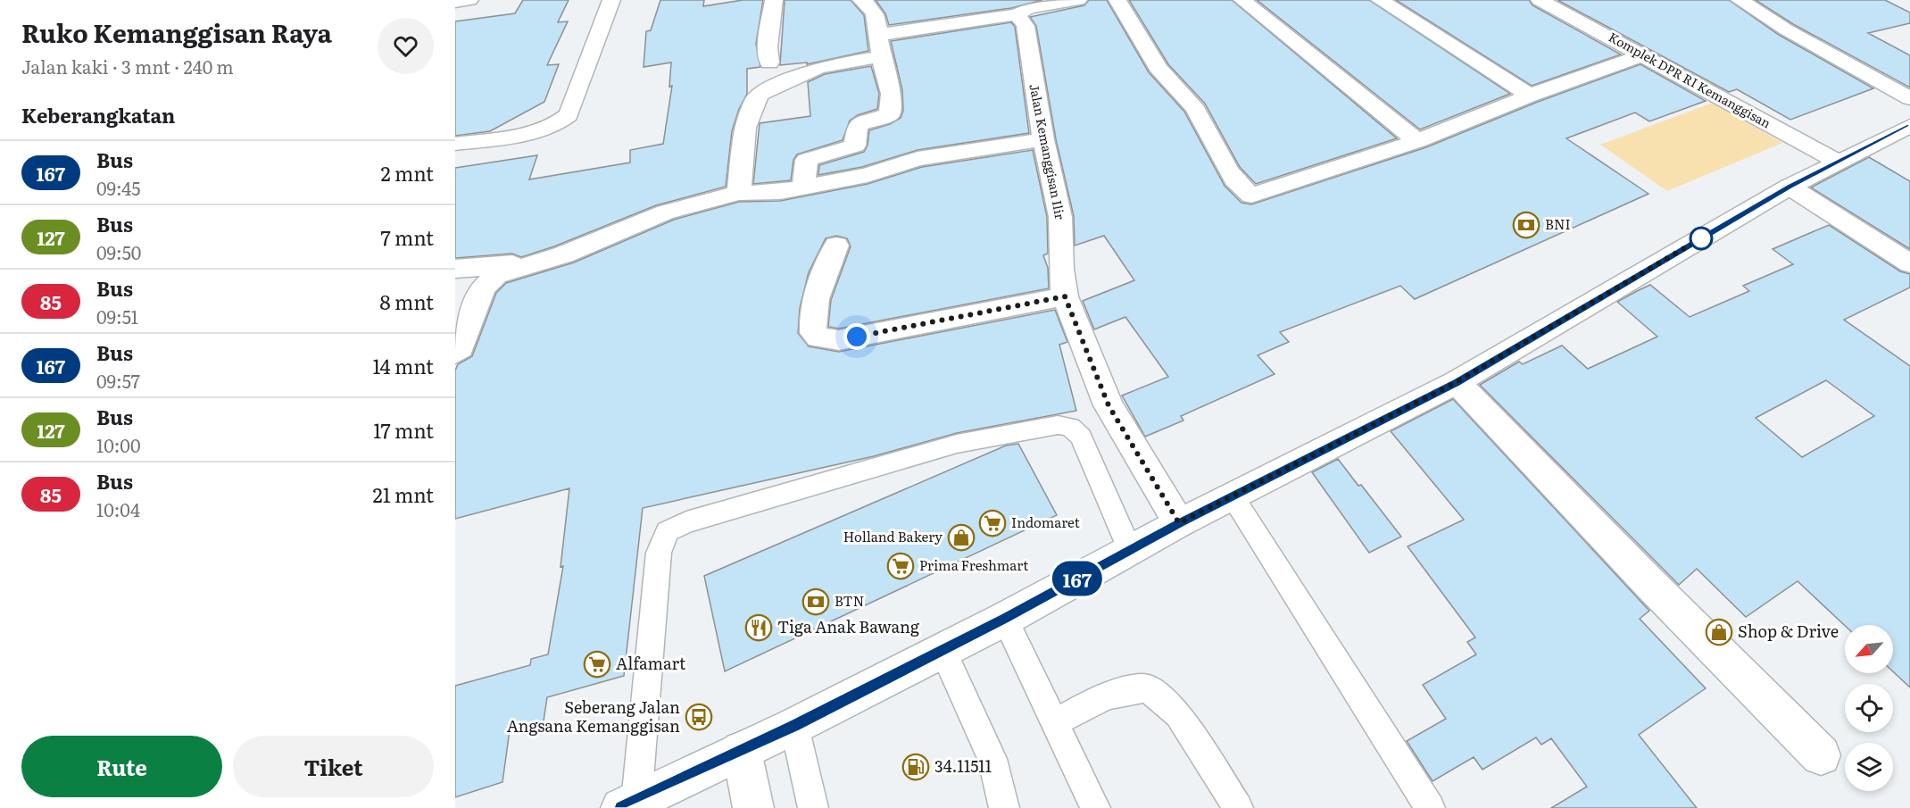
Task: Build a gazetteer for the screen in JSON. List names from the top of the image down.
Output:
{
  "streets": {
    "street": ["Komplek DPR RI Kemanggisan", "Jalan Kemanggisan Ilir"]
  },
  "places": {
    "bank": ["BNI", "BTN"],
    "supermarket": ["Indomaret", "Prima Freshmart", "Alfamart"],
    "shop": ["Holland Bakery", "Shop & Drive"],
    "restaurant": ["Tiga Anak Bawang"],
    "bus stop": ["Seberang Jalan Angsana Kemanggisan"],
    "fuel station": ["34.11511"]
  },
  "lines": ["bus line 167"],
  "north": "bottom left",
  "page": {
    "heading": [
      ["Ruko Kemanggisan Raya", "Jalan kaki · 3 mnt · 240 m"],
      "Keberangkatan"
    ],
    "on_map": "167",
    "list": [
      {
        "mark": "167",
        "name": "Bus",
        "note": "09:45",
        "value": "2 mnt"
      },
      {
        "mark": "127",
        "name": "Bus",
        "note": "09:50",
        "value": "7 mnt"
      },
      {
        "mark": "85",
        "name": "Bus",
        "note": "09:51",
        "value": "8 mnt"
      },
      {
        "mark": "167",
        "name": "Bus",
        "note": "09:57",
        "value": "14 mnt"
      },
      {
        "mark": "127",
        "name": "Bus",
        "note": "10:00",
        "value": "17 mnt"
      },
      {
        "mark": "85",
        "name": "Bus",
        "note": "10:04",
        "value": "21 mnt"
      }
    ],
    "buttons": ["Rute", "Tiket"]
  }
}
